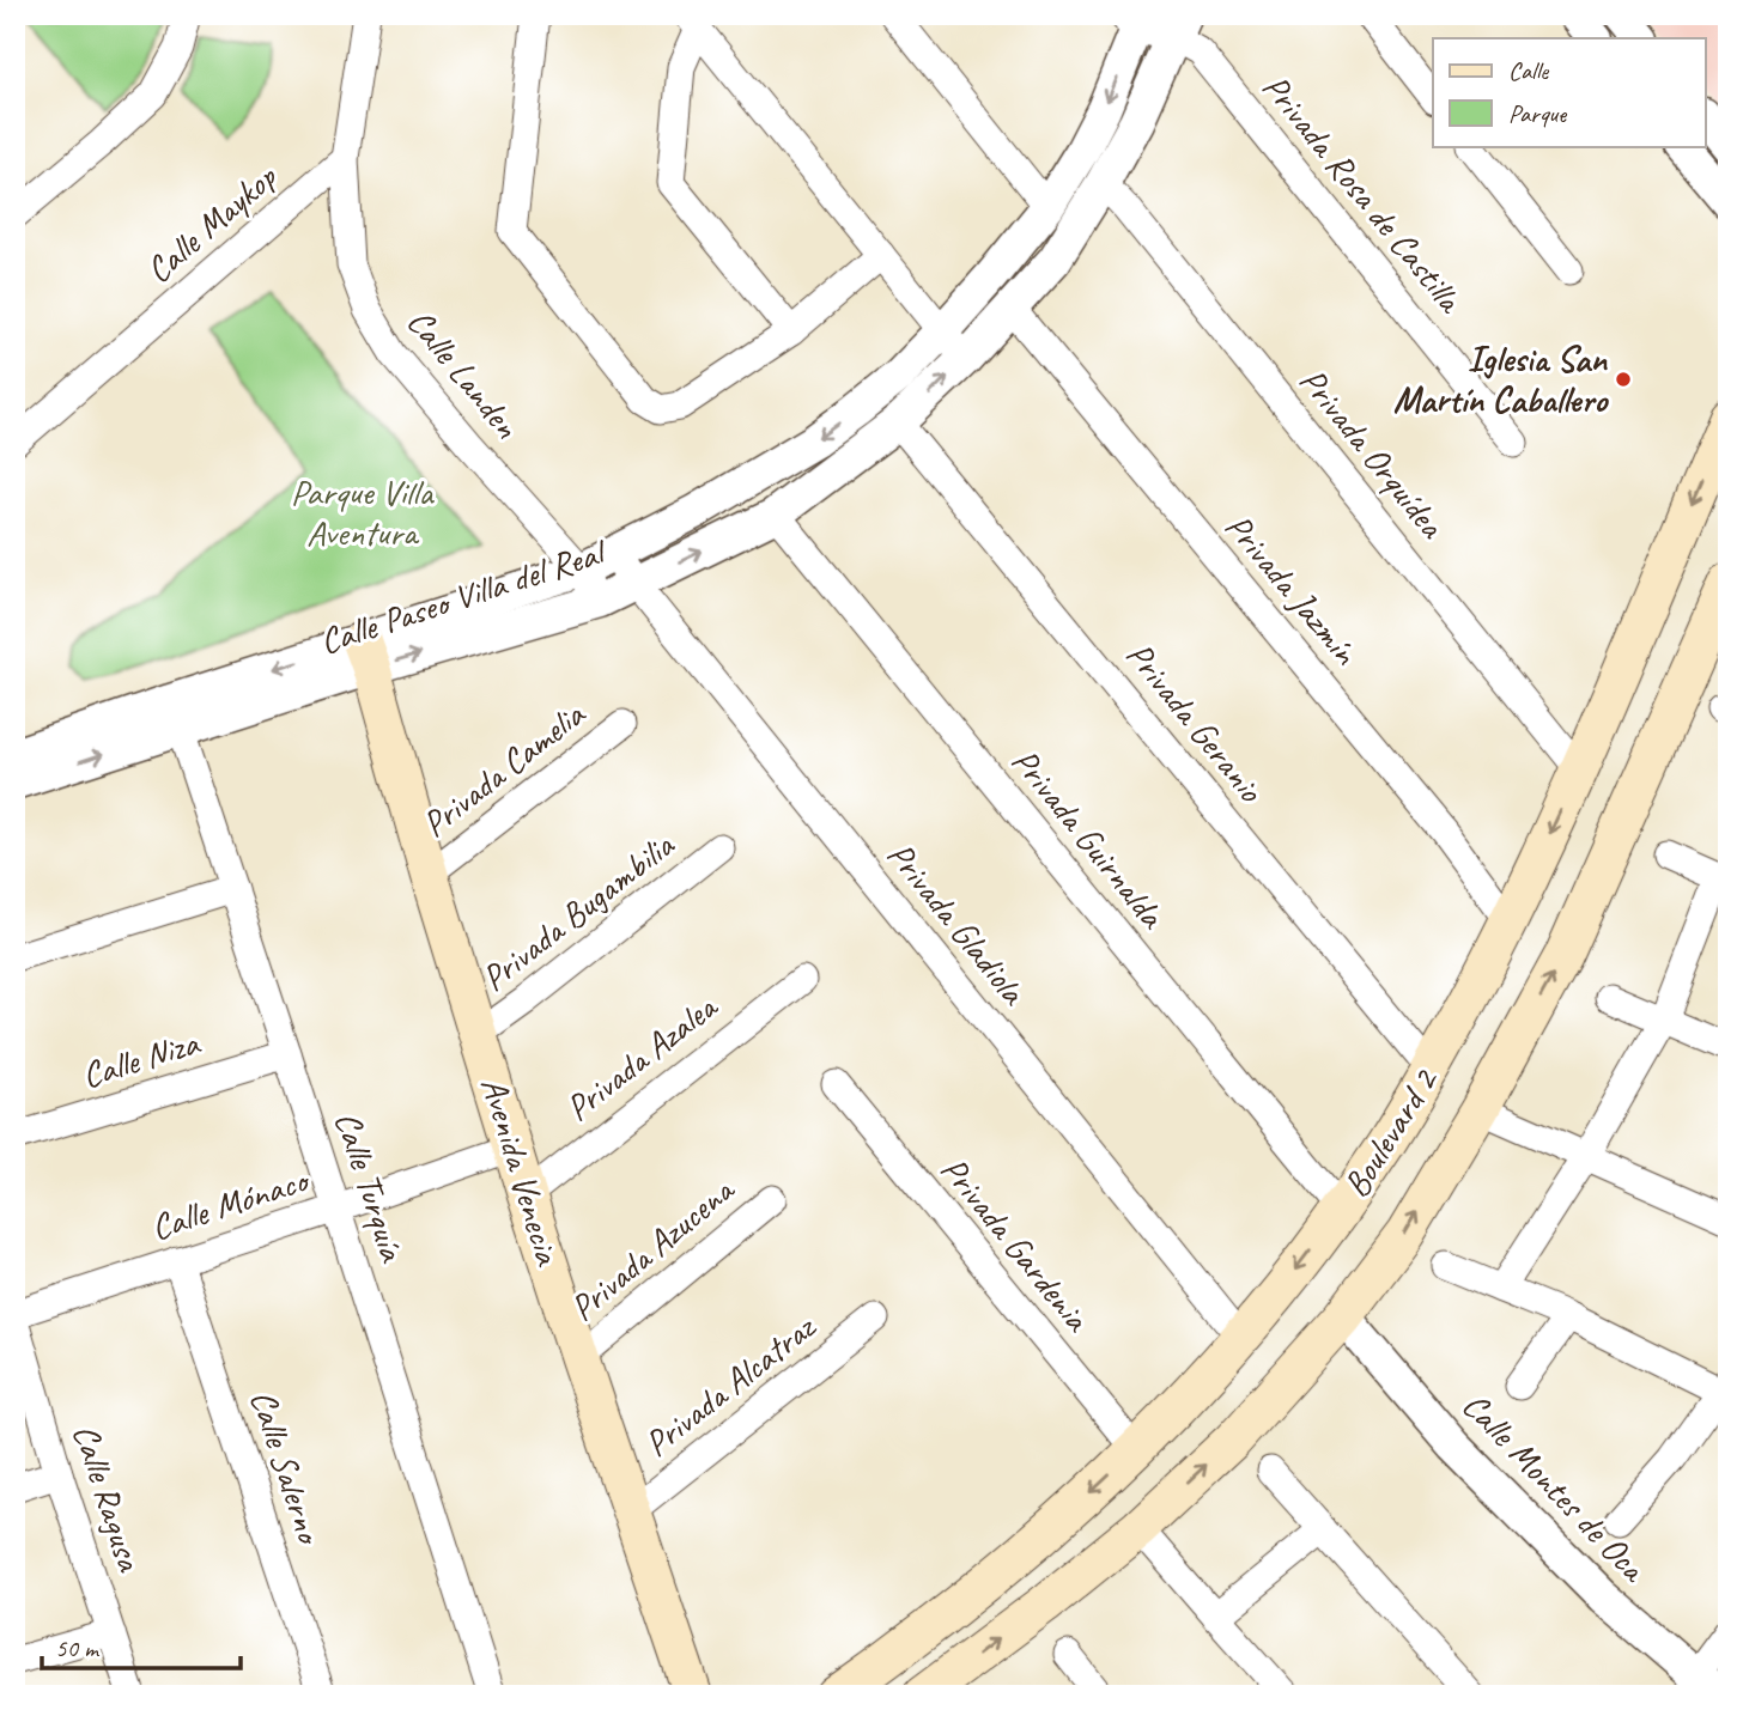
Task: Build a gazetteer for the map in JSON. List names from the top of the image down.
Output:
{
  "streets": {
    "main road": ["Boulevard 2", "Avenida Venecia"],
    "street": [
      "Privada Rosa de Castilla",
      "Calle Maykop",
      "Calle Landen",
      "Privada Orquídea",
      "Privada Jazmín",
      "Calle Paseo Villa del Real",
      "Privada Geranio",
      "Privada Camelia",
      "Privada Guirnalda",
      "Privada Bugambilia",
      "Privada Gladiola",
      "Privada Azalea",
      "Calle Niza",
      "Calle Turquía",
      "Calle Mónaco",
      "Privada Gardenia",
      "Privada Azucena",
      "Privada Alcatraz",
      "Calle Salerno",
      "Calle Montes de Oca",
      "Calle Ragusa"
    ]
  },
  "crossings": [
    ["Privada Rosa de Castilla", "Calle Paseo Villa del Real"],
    ["Calle Maykop", "Calle Landen"],
    ["Calle Landen", "Calle Paseo Villa del Real"],
    ["Privada Orquídea", "Calle Paseo Villa del Real"],
    ["Privada Orquídea", "Boulevard 2"],
    ["Privada Jazmín", "Calle Paseo Villa del Real"],
    ["Privada Jazmín", "Boulevard 2"],
    ["Calle Paseo Villa del Real", "Privada Geranio"],
    ["Calle Paseo Villa del Real", "Privada Guirnalda"],
    ["Calle Paseo Villa del Real", "Privada Gladiola"],
    ["Calle Paseo Villa del Real", "Avenida Venecia"],
    ["Calle Paseo Villa del Real", "Calle Turquía"],
    ["Privada Geranio", "Boulevard 2"],
    ["Privada Camelia", "Avenida Venecia"],
    ["Privada Guirnalda", "Boulevard 2"],
    ["Privada Bugambilia", "Avenida Venecia"],
    ["Privada Gladiola", "Boulevard 2"],
    ["Privada Azalea", "Avenida Venecia"],
    ["Calle Niza", "Calle Turquía"],
    ["Boulevard 2", "Privada Gardenia"],
    ["Boulevard 2", "Calle Montes de Oca"],
    ["Avenida Venecia", "Calle Mónaco"],
    ["Avenida Venecia", "Privada Azucena"],
    ["Avenida Venecia", "Privada Alcatraz"],
    ["Calle Turquía", "Calle Mónaco"],
    ["Calle Mónaco", "Calle Salerno"]
  ],
  "parks": ["Parque Villa Aventura"],
  "places": ["Iglesia San Martín Caballero"],
  "legend": ["Calle", "Parque"],
  "scale_bar": "50 m"
}
